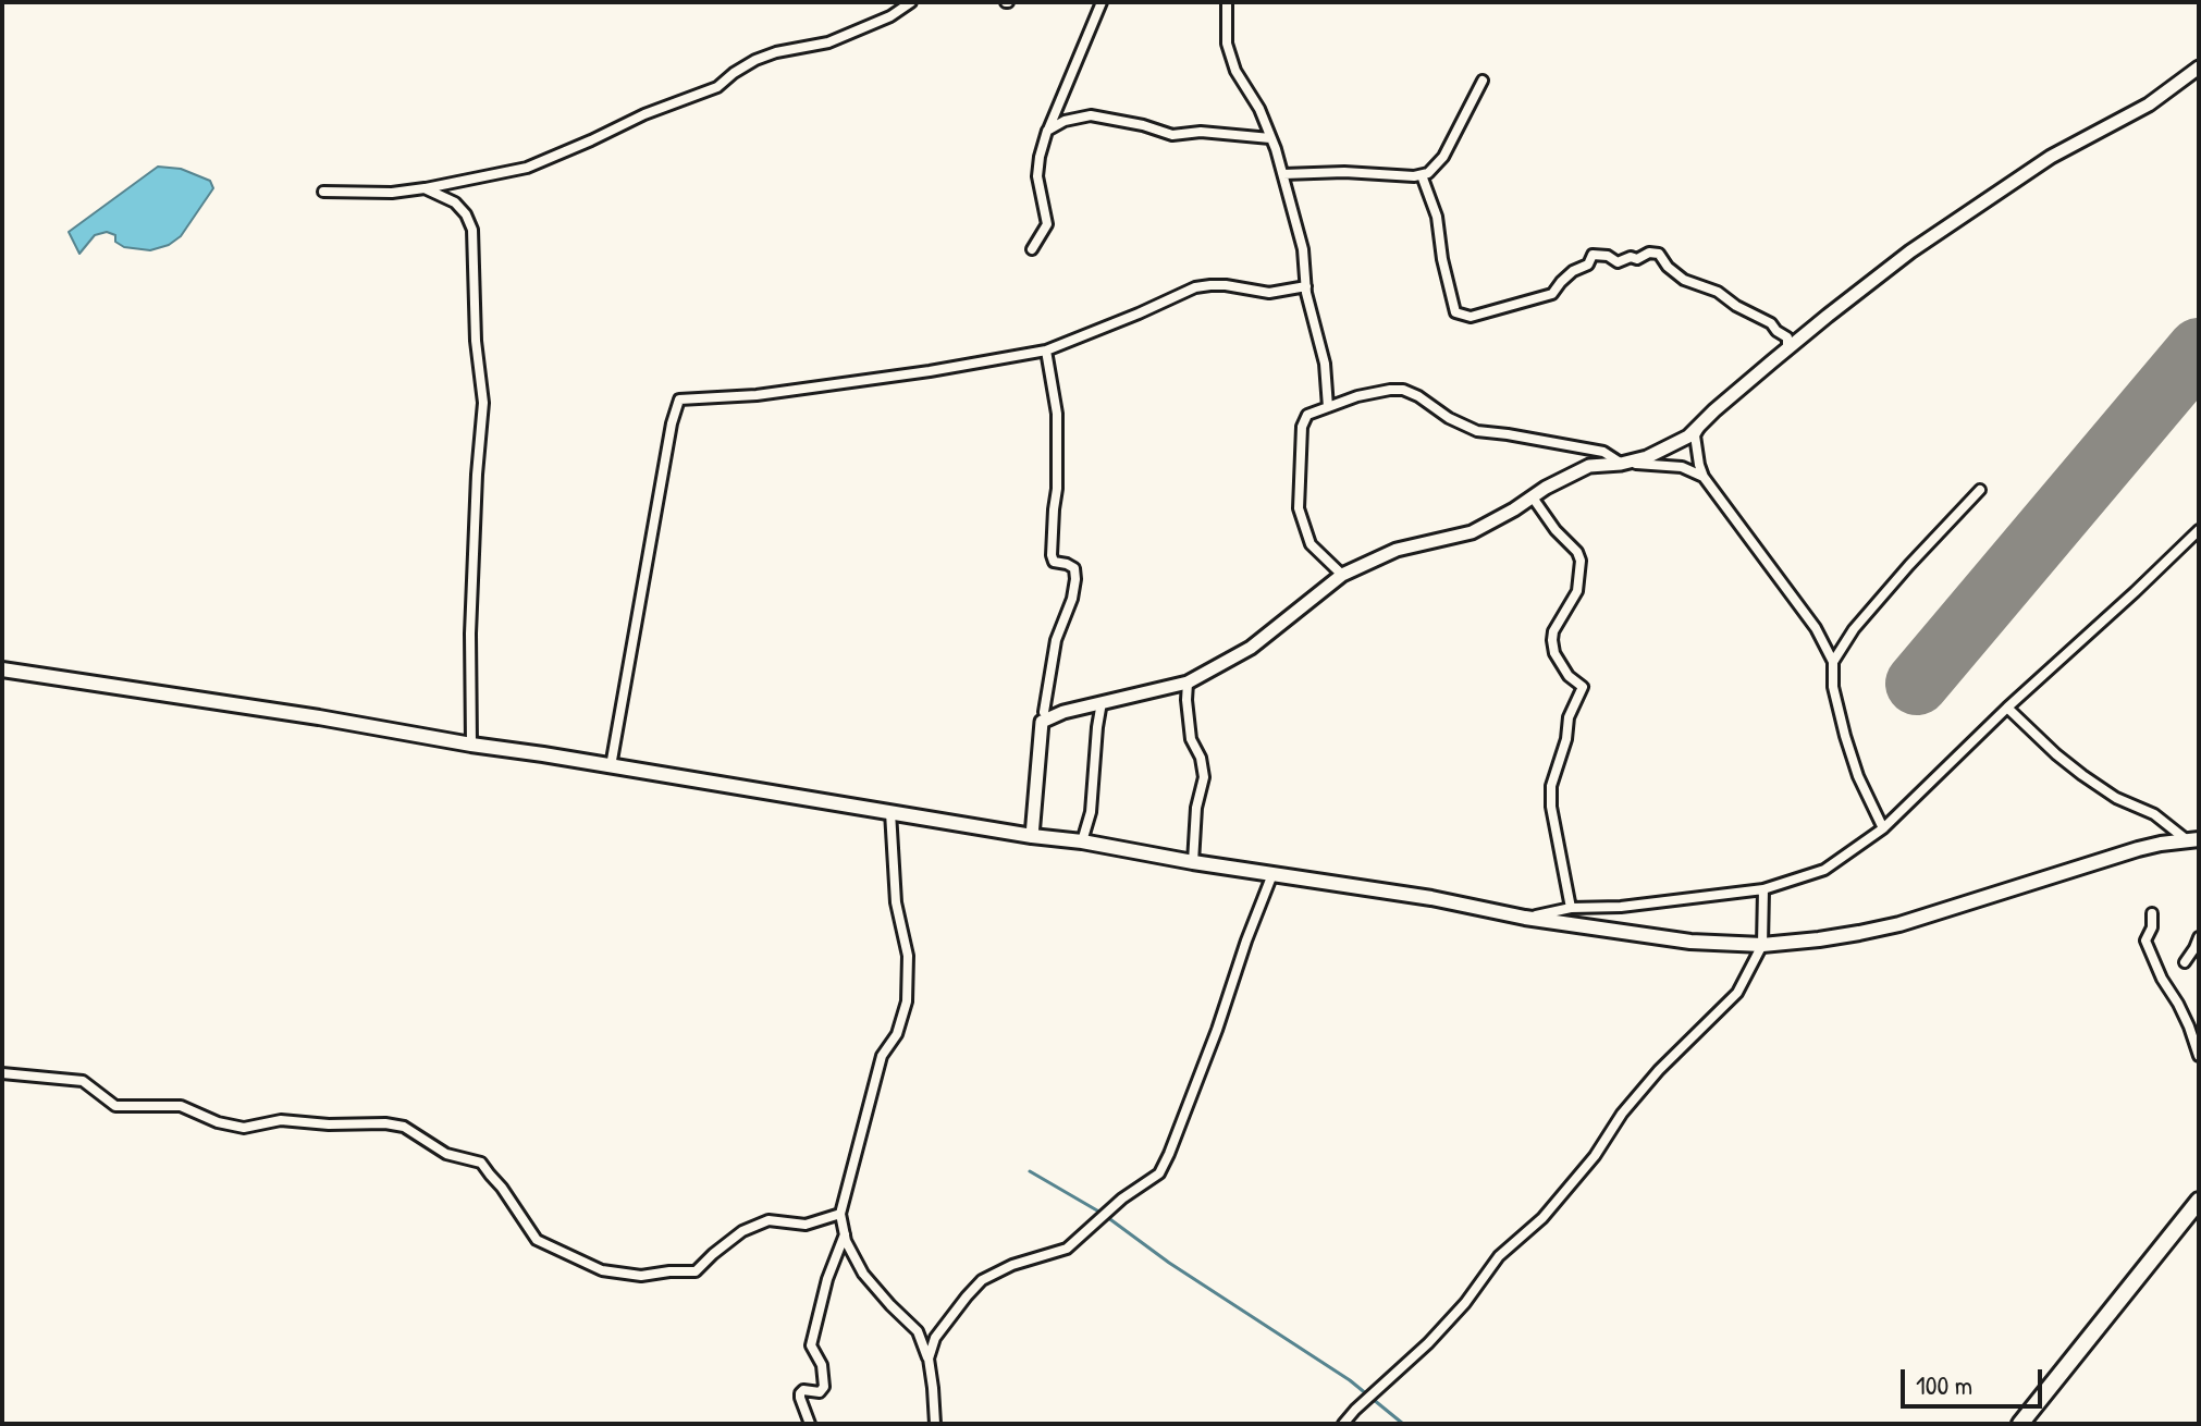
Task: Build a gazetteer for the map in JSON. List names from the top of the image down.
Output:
{
  "scale_bar": "100 m"
}
